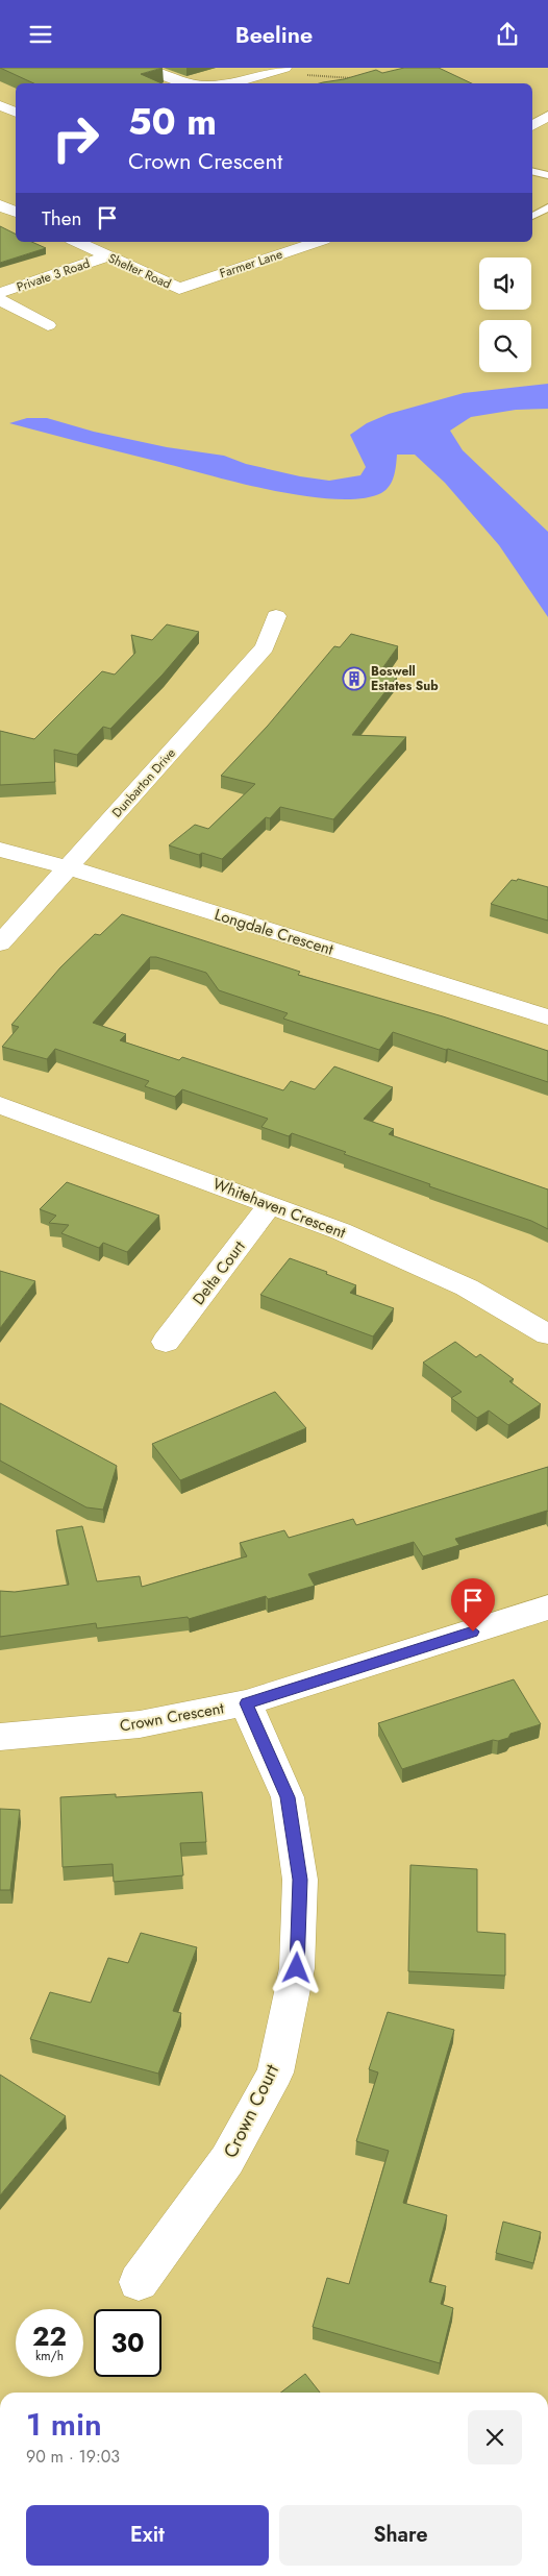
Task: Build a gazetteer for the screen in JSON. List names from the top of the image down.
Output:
{
  "streets": {
    "street": [
      "Farmer Lane",
      "Shelter Road",
      "Private 3 Road",
      "Dunbarton Drive",
      "Longdale Crescent",
      "Whitehaven Crescent",
      "Delta Court",
      "Crown Crescent",
      "Crown Court"
    ]
  },
  "crossings": [
    ["Farmer Lane", "Shelter Road"],
    ["Shelter Road", "Private 3 Road"],
    ["Dunbarton Drive", "Longdale Crescent"],
    ["Whitehaven Crescent", "Delta Court"],
    ["Crown Crescent", "Crown Court"]
  ],
  "places": {
    "building": ["Boswell Estates Sub"]
  },
  "page": {
    "header": "Beeline",
    "turn": ["50 m", "Crown Crescent"],
    "then": "Then",
    "speed": "22 km/h",
    "limit": "30",
    "heading": ["1 min", "90 m · 19:03"],
    "buttons": ["Exit", "Share"]
  }
}
